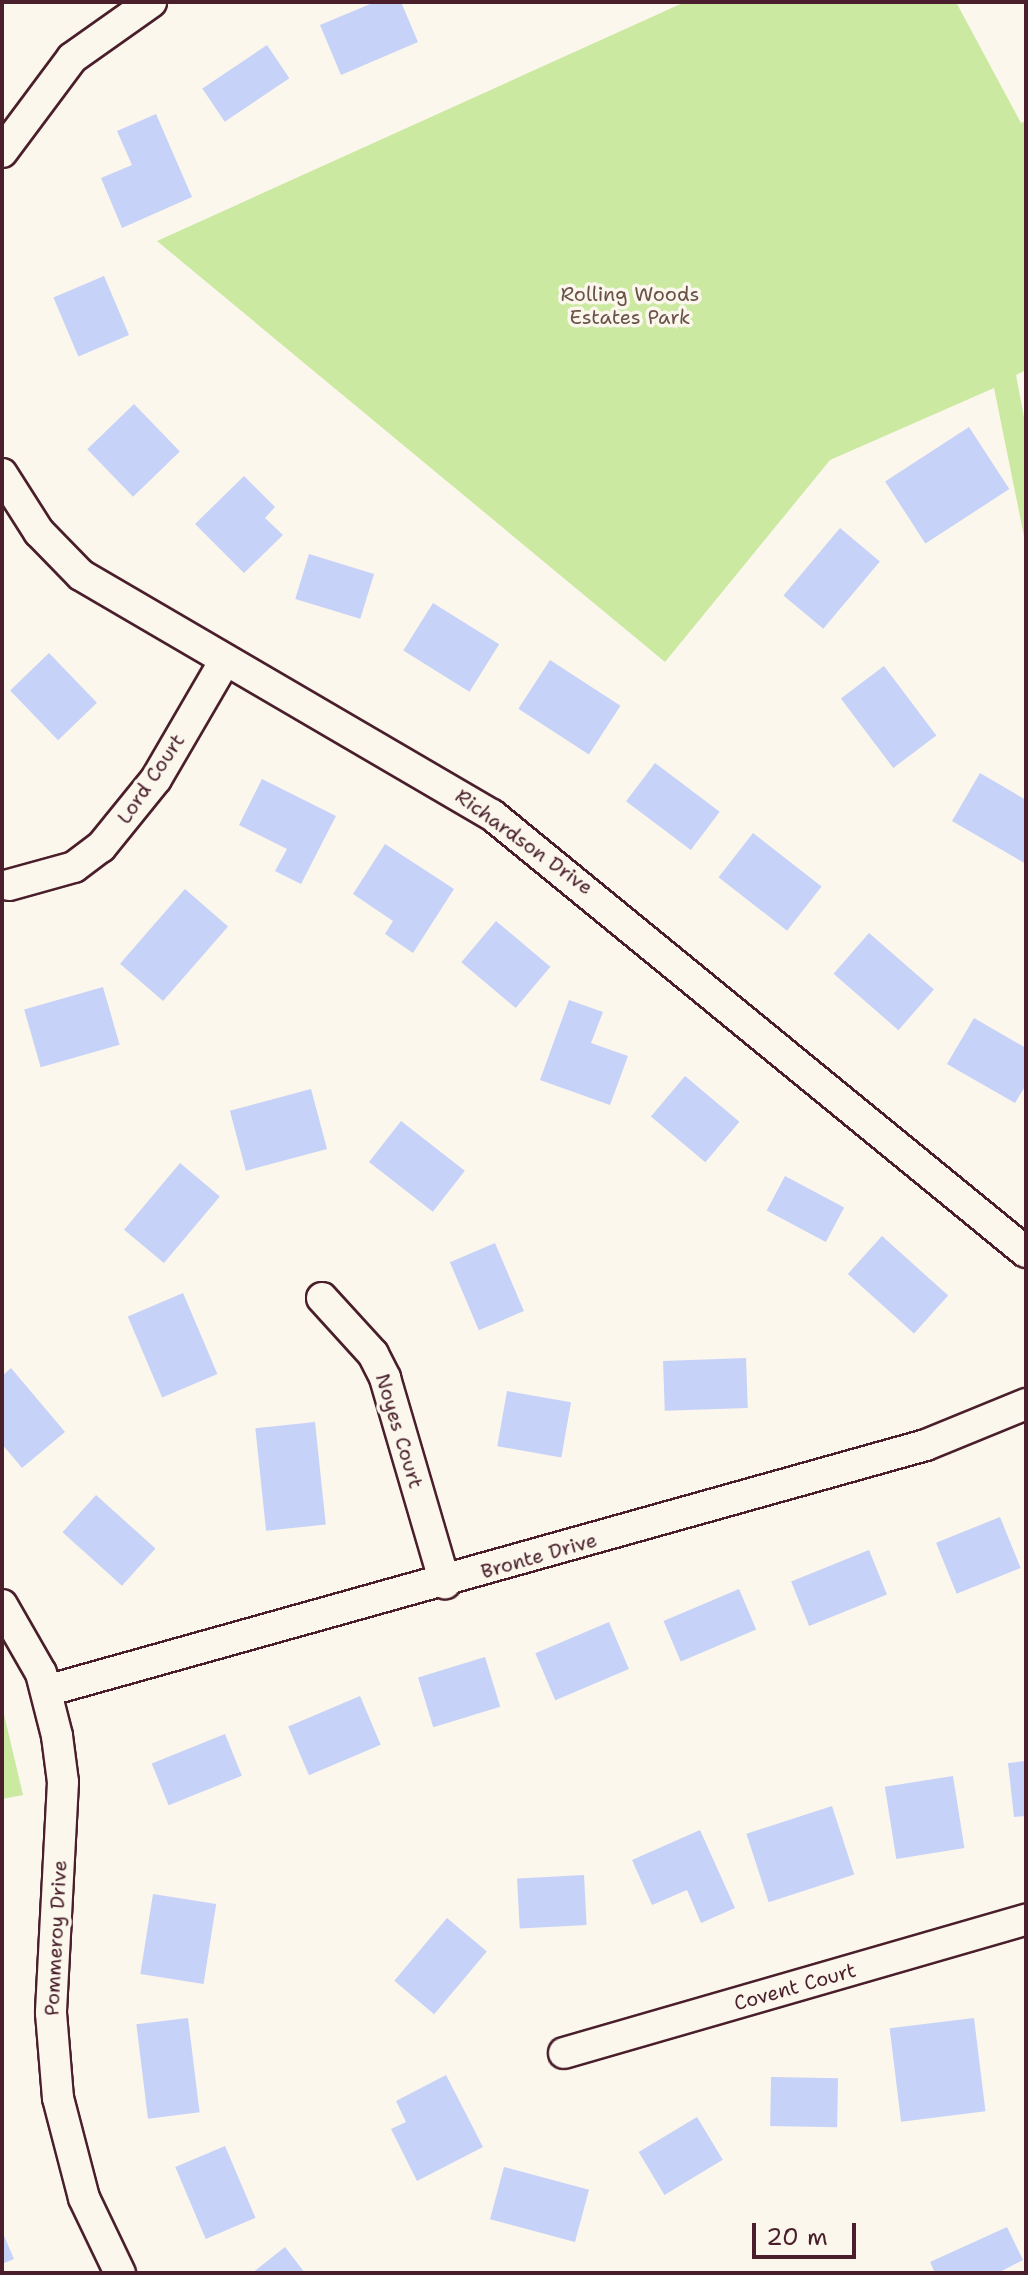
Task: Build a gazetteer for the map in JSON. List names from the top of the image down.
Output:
{
  "streets": {
    "street": [
      "Lord Court",
      "Richardson Drive",
      "Noyes Court",
      "Bronte Drive",
      "Pommeroy Drive",
      "Covent Court"
    ]
  },
  "crossings": [
    ["Lord Court", "Richardson Drive"],
    ["Noyes Court", "Bronte Drive"],
    ["Bronte Drive", "Pommeroy Drive"]
  ],
  "parks": ["Rolling Woods Estates Park"],
  "scale_bar": "20 m"
}
